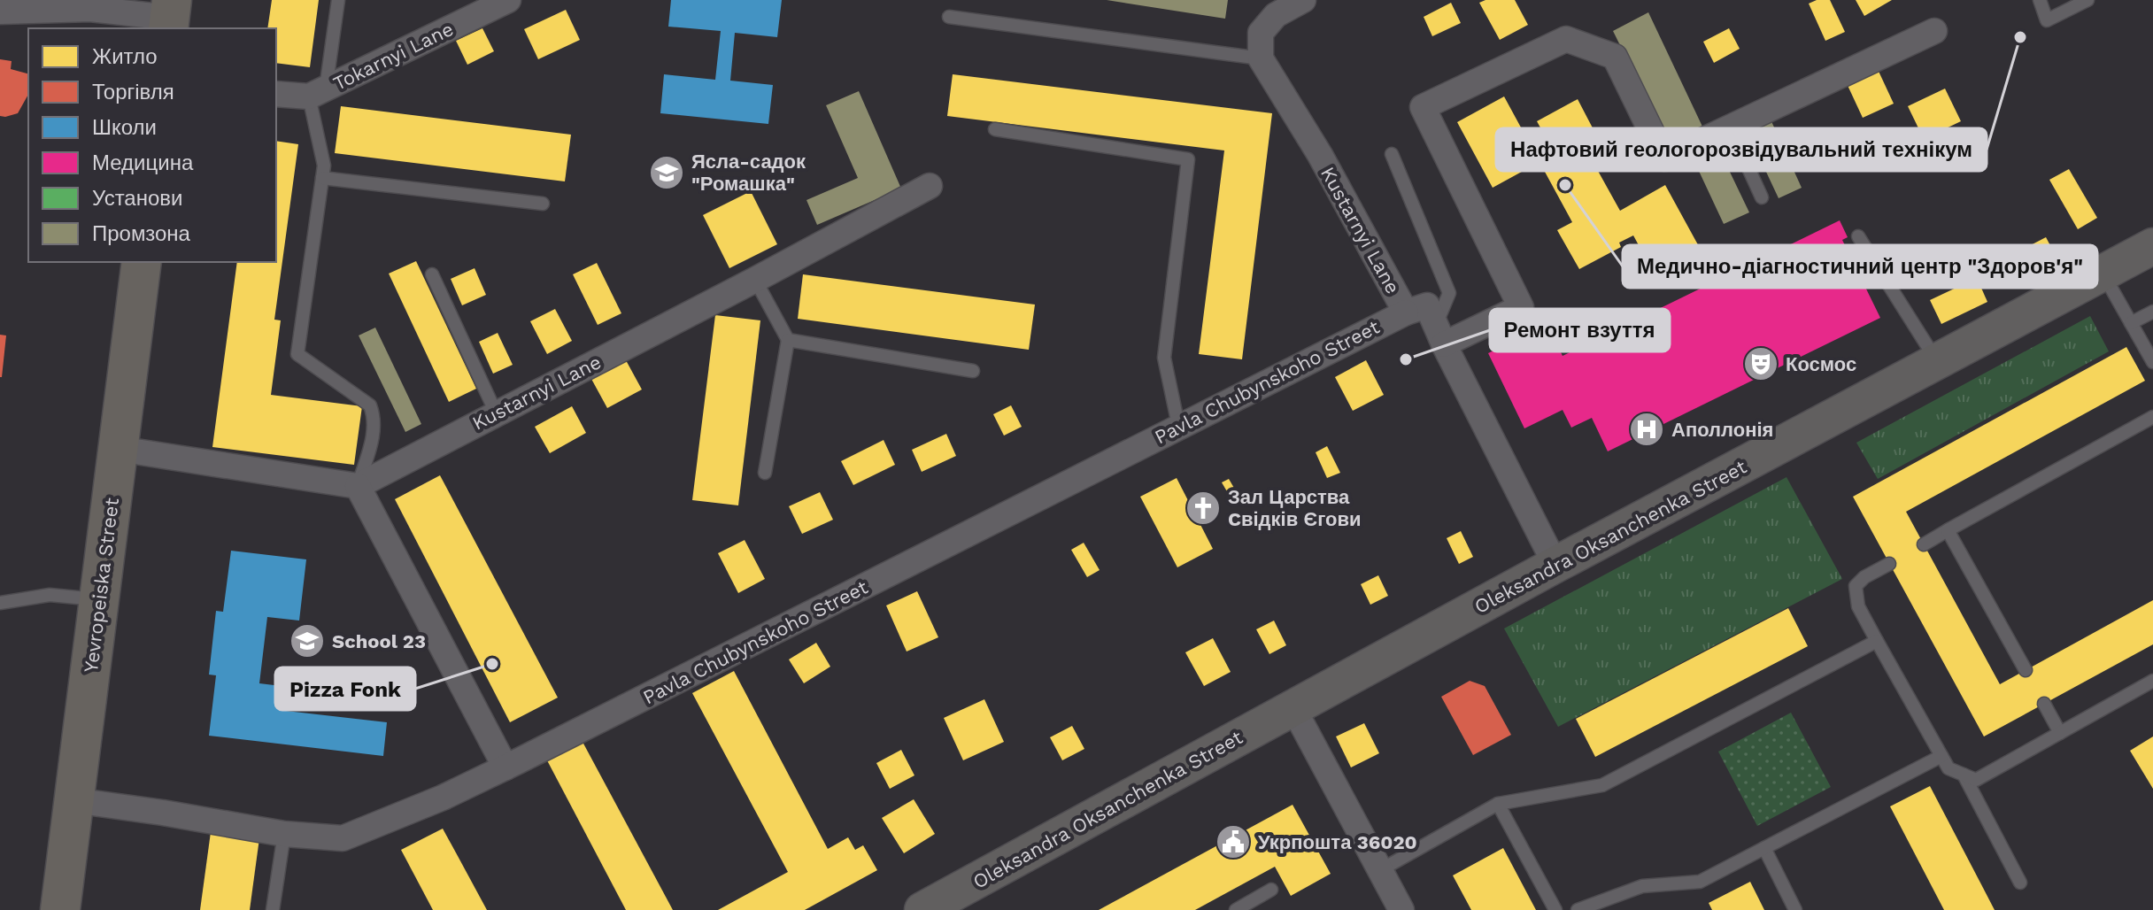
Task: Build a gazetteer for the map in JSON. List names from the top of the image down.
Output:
{
  "streets": {
    "main road": ["Oleksandra Oksanchenka Street", "Yevropeiska Street"],
    "street": ["Tokarnyi Lane", "Kustarnyi Lane", "Pavla Chubynskoho Street"]
  },
  "crossings": [
    ["Kustarnyi Lane", "Pavla Chubynskoho Street"],
    ["Kustarnyi Lane", "Oleksandra Oksanchenka Street"],
    ["Pavla Chubynskoho Street", "Yevropeiska Street"]
  ],
  "places": {
    "other": [
      "Нафтовий геологорозвідувальний технікум",
      "Медично-діагностичний центр \"Здоров'я\"",
      "Ремонт взуття",
      "Pizza Fonk"
    ],
    "school or university": ["Ясла-садок \"Ромашка\"", "School 23"],
    "theatre": ["Космос"],
    "hospital": ["Аполлонія"],
    "church": ["Зал Царства Cвідків Єгови"],
    "public building": ["Укрпошта 36020"]
  },
  "legend": [
    "Житло",
    "Торгівля",
    "Школи",
    "Медицина",
    "Установи",
    "Промзона"
  ]
}
